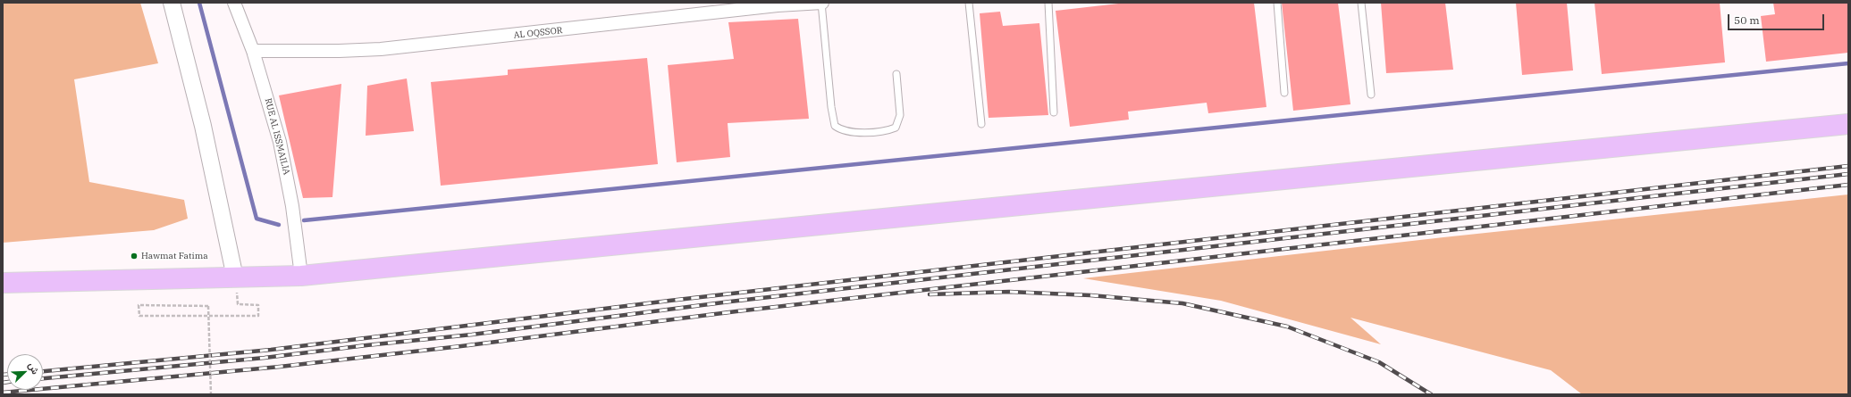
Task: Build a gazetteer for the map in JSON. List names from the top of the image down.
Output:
{
  "streets": {
    "street": ["AL OQSSOR", "RUE AL ISSMAILIA"]
  },
  "crossings": [
    ["AL OQSSOR", "RUE AL ISSMAILIA"]
  ],
  "places": ["Hawmat Fatima"],
  "scale_bar": "50 m",
  "north": "top right"
}
